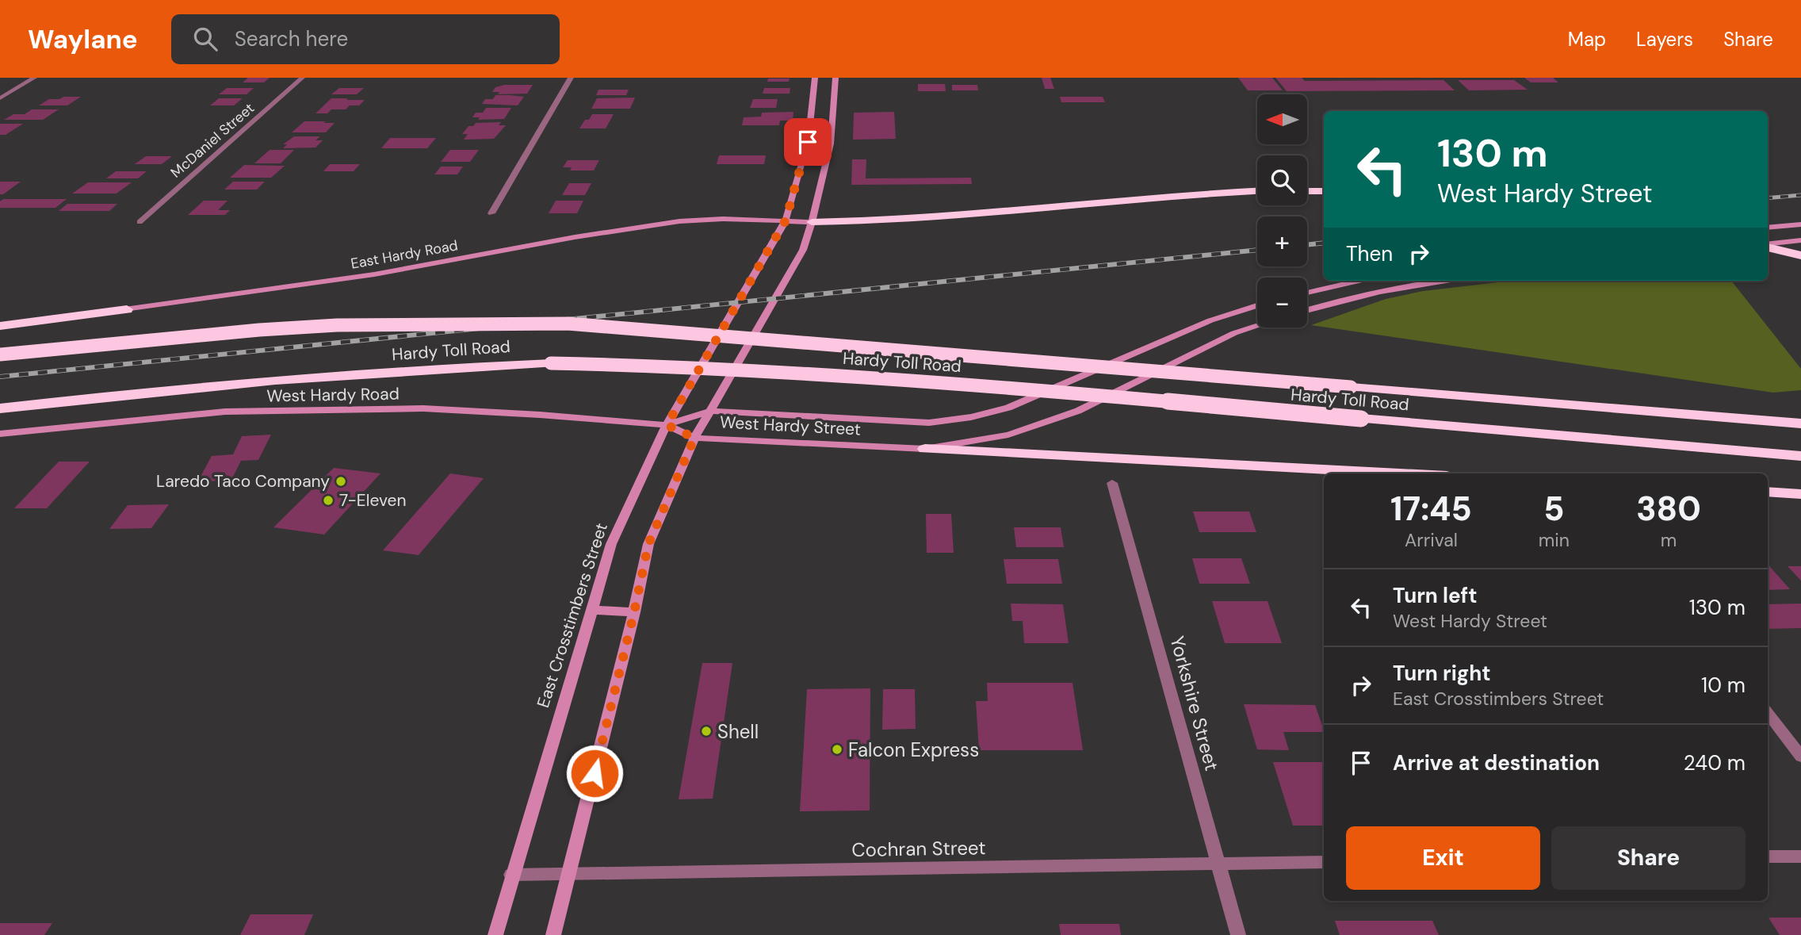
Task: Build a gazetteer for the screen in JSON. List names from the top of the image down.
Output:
{
  "streets": {
    "highway": ["Hardy Toll Road"],
    "main road": [
      "East Hardy Road",
      "West Hardy Road",
      "West Hardy Street",
      "East Crosstimbers Street"
    ],
    "street": ["McDaniel Street", "Yorkshire Street", "Cochran Street"]
  },
  "crossings": [
    ["East Hardy Road", "East Crosstimbers Street"],
    ["West Hardy Road", "West Hardy Street"],
    ["West Hardy Road", "East Crosstimbers Street"],
    ["West Hardy Street", "East Crosstimbers Street"],
    ["East Crosstimbers Street", "Cochran Street"],
    ["Yorkshire Street", "Cochran Street"]
  ],
  "places": [
    "Laredo Taco Company",
    "7-Eleven",
    "Shell",
    "Falcon Express"
  ],
  "north": "left",
  "page": {
    "header": "Waylane",
    "search": "Search here",
    "nav": ["Map", "Layers", "Share"],
    "map_buttons": ["+", "−"],
    "turn": ["130 m", "West Hardy Street"],
    "then": "Then",
    "eta": [
      "17:45",
      "Arrival",
      "5",
      "min",
      "380",
      "m"
    ],
    "list": [
      {
        "name": "Turn left",
        "note": "West Hardy Street",
        "value": "130 m"
      },
      {
        "name": "Turn right",
        "note": "East Crosstimbers Street",
        "value": "10 m"
      },
      {
        "name": "Arrive at destination",
        "value": "240 m"
      }
    ],
    "buttons": ["Exit", "Share"]
  }
}
